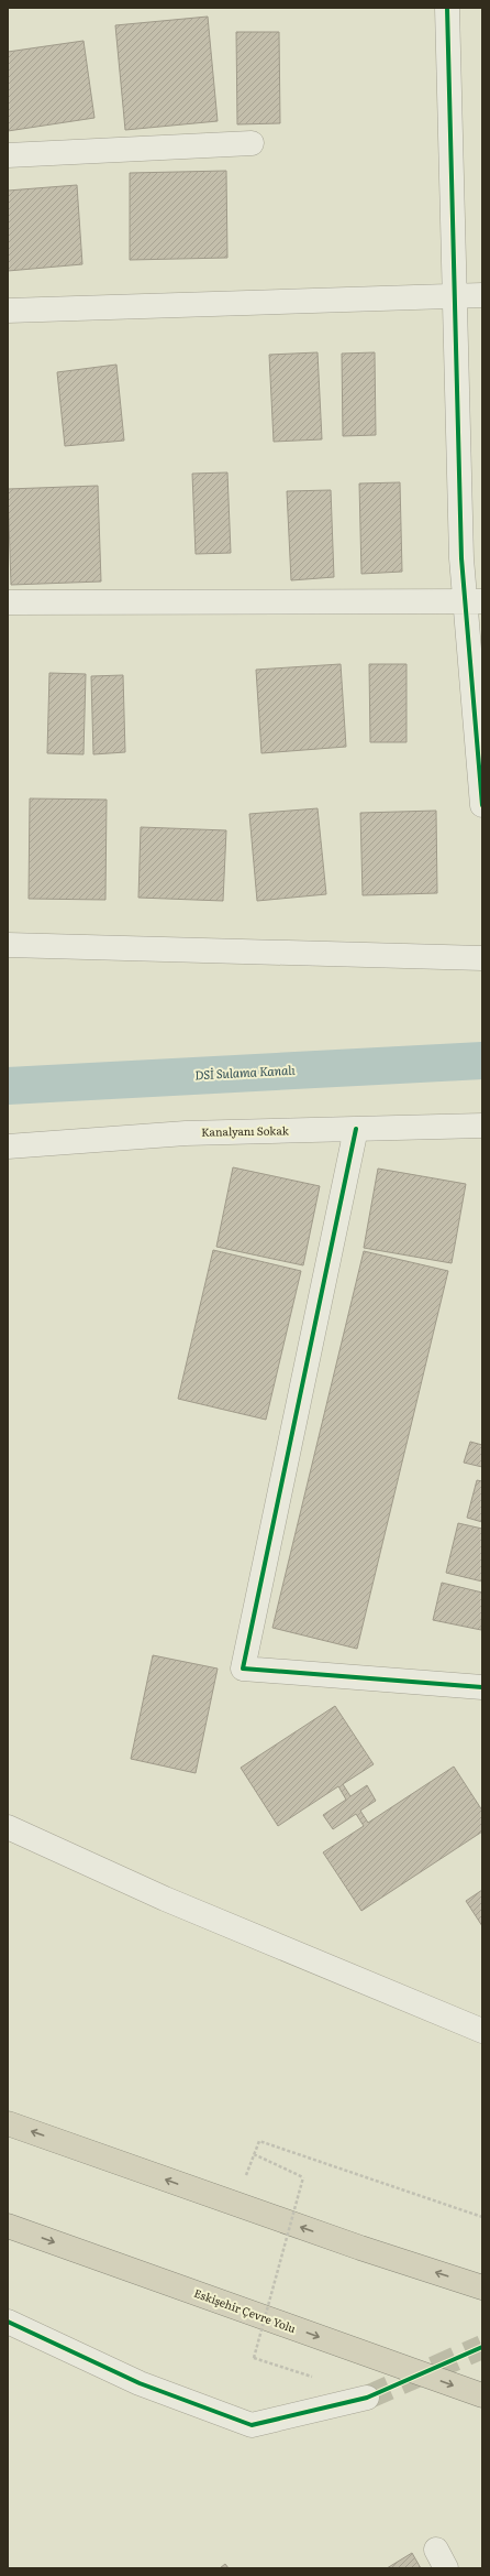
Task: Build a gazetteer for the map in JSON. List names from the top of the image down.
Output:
{
  "streets": {
    "highway": ["Eskişehir Çevre Yolu"],
    "street": ["Kanalyanı Sokak"]
  },
  "water": ["DSİ Sulama Kanalı"]
}
